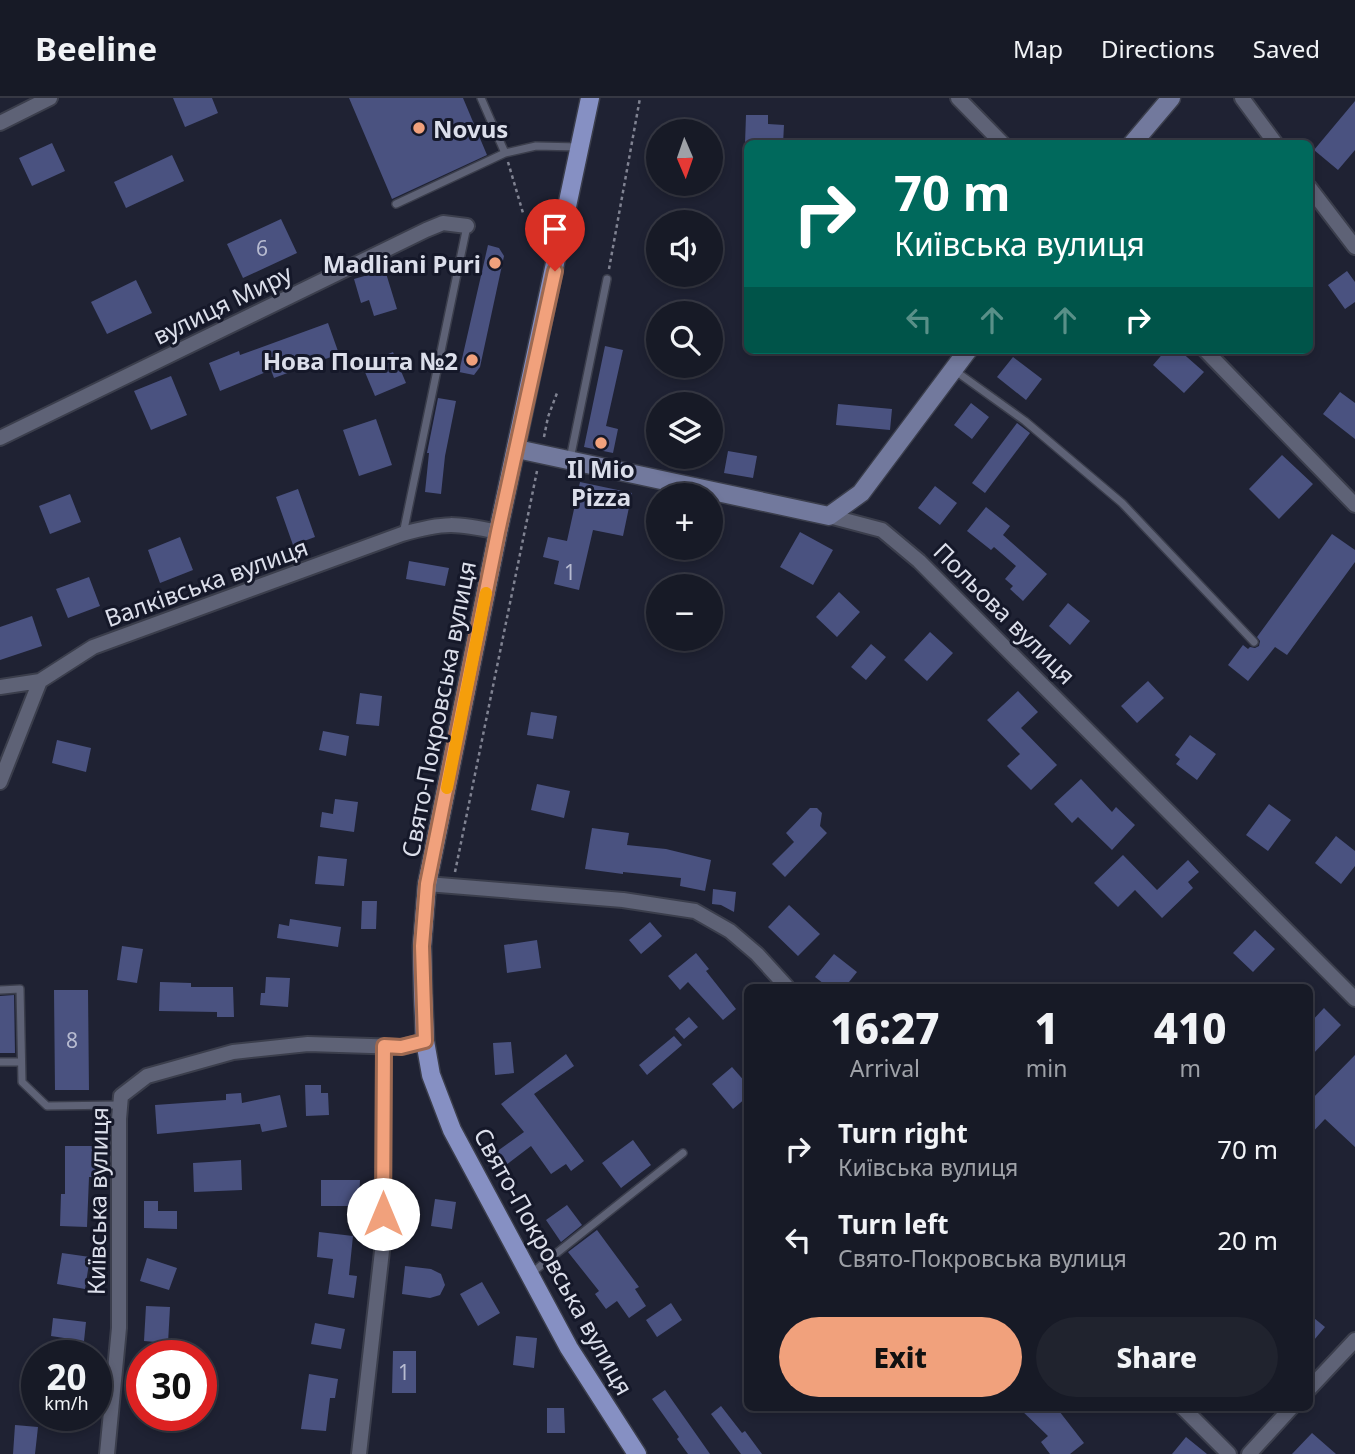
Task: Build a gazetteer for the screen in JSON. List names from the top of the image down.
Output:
{
  "streets": {
    "main road": ["Свято-Покровська вулиця"],
    "street": [
      "вулиця Миру",
      "Валківська вулиця",
      "Польова вулиця",
      "Київська вулиця"
    ]
  },
  "crossings": [
    ["Валківська вулиця", "Свято-Покровська вулиця"],
    ["Польова вулиця", "Свято-Покровська вулиця"],
    ["Свято-Покровська вулиця", "Київська вулиця"]
  ],
  "places": [
    "Novus",
    "Madliani Puri",
    "Нова Пошта №2",
    "Il Mio Pizza"
  ],
  "house_numbers": [
    "6",
    "1",
    "8",
    "1"
  ],
  "north": "bottom",
  "page": {
    "header": "Beeline",
    "nav": ["Map", "Directions", "Saved"],
    "map_buttons": ["+", "−"],
    "turn": ["70 m", "Київська вулиця"],
    "eta": [
      "16:27",
      "Arrival",
      "1",
      "min",
      "410",
      "m"
    ],
    "list": [
      {
        "name": "Turn right",
        "note": "Київська вулиця",
        "value": "70 m"
      },
      {
        "name": "Turn left",
        "note": "Свято-Покровська вулиця",
        "value": "20 m"
      }
    ],
    "buttons": ["Exit", "Share"],
    "speed": "20 km/h",
    "limit": "30"
  }
}
